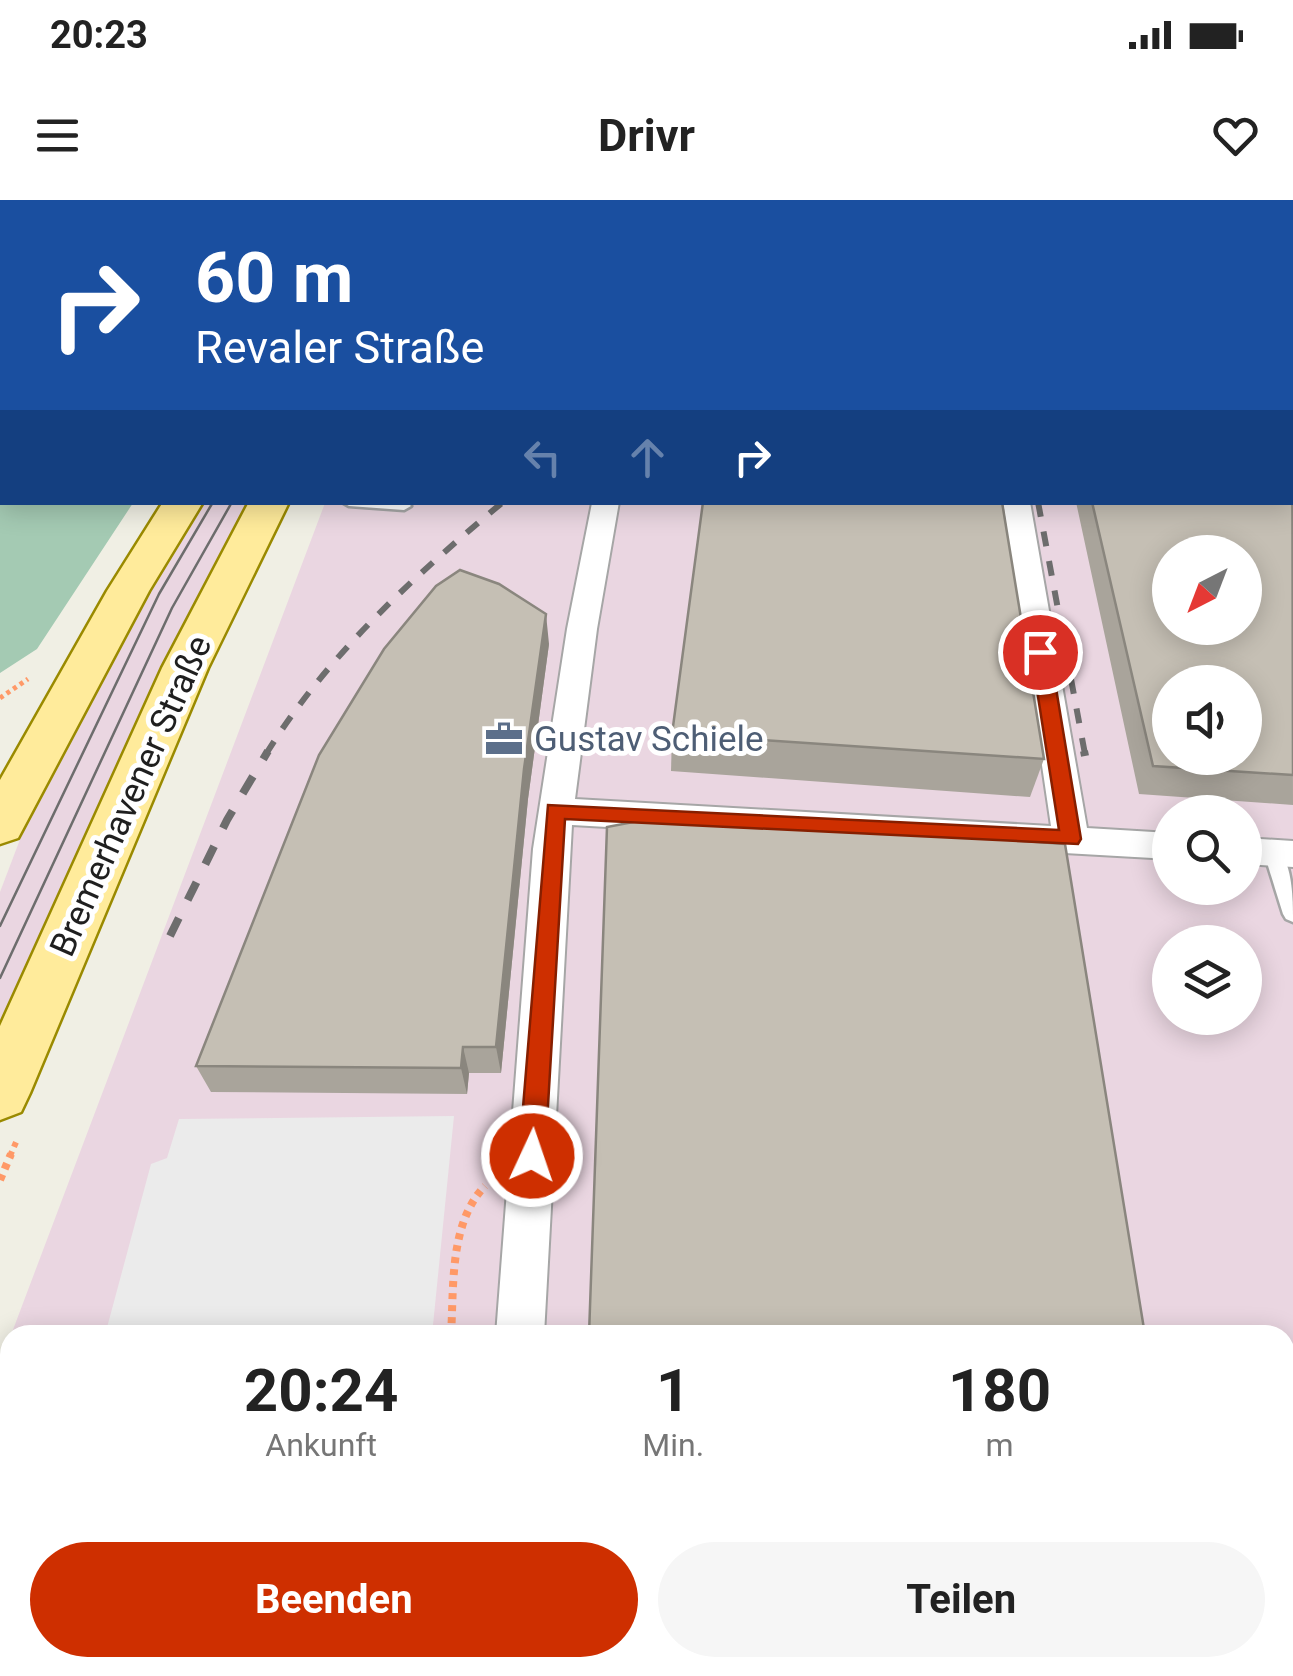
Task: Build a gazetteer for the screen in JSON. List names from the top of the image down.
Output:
{
  "streets": {
    "main road": ["Bremerhavener Straße"]
  },
  "places": {
    "office": ["Gustav Schiele"]
  },
  "north": "bottom left",
  "page": {
    "status": "20:23",
    "header": "Drivr",
    "turn": ["60 m", "Revaler Straße"],
    "eta": [
      "20:24",
      "Ankunft",
      "1",
      "Min.",
      "180",
      "m"
    ],
    "buttons": ["Beenden", "Teilen"]
  }
}
